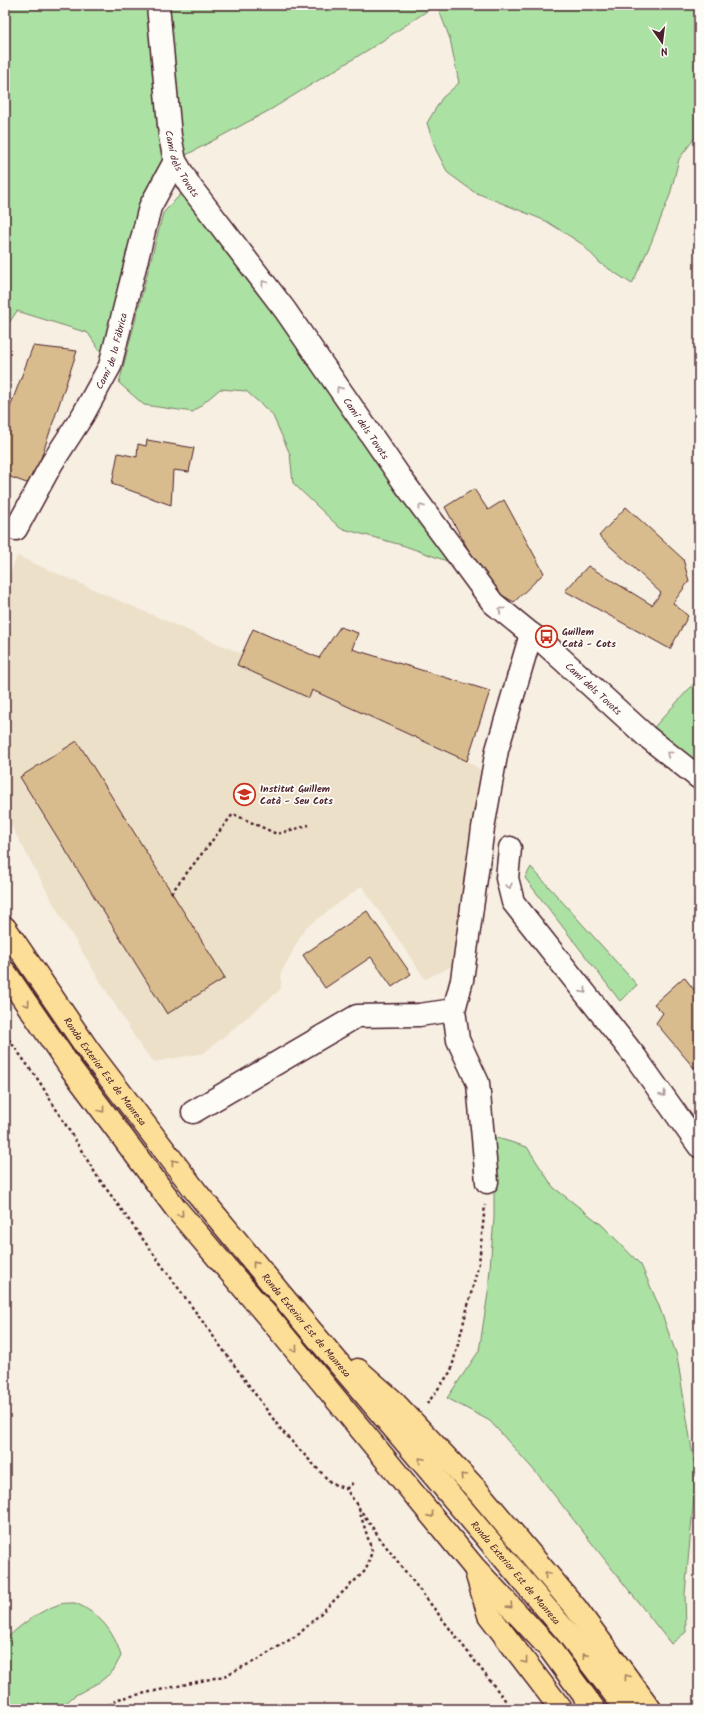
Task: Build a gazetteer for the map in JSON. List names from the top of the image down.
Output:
{
  "streets": {
    "highway": ["Ronda Exterior Est de Manresa"],
    "street": ["Camí dels Tovots", "Camí de la Fàbrica"]
  },
  "crossings": [
    ["Camí dels Tovots", "Camí de la Fàbrica"]
  ],
  "one_way": ["Camí dels Tovots"],
  "places": {
    "bus stop": ["Guillem Catà - Cots"],
    "school or university": ["Institut Guillem Catà - Seu Cots"]
  },
  "north": "bottom"
}
